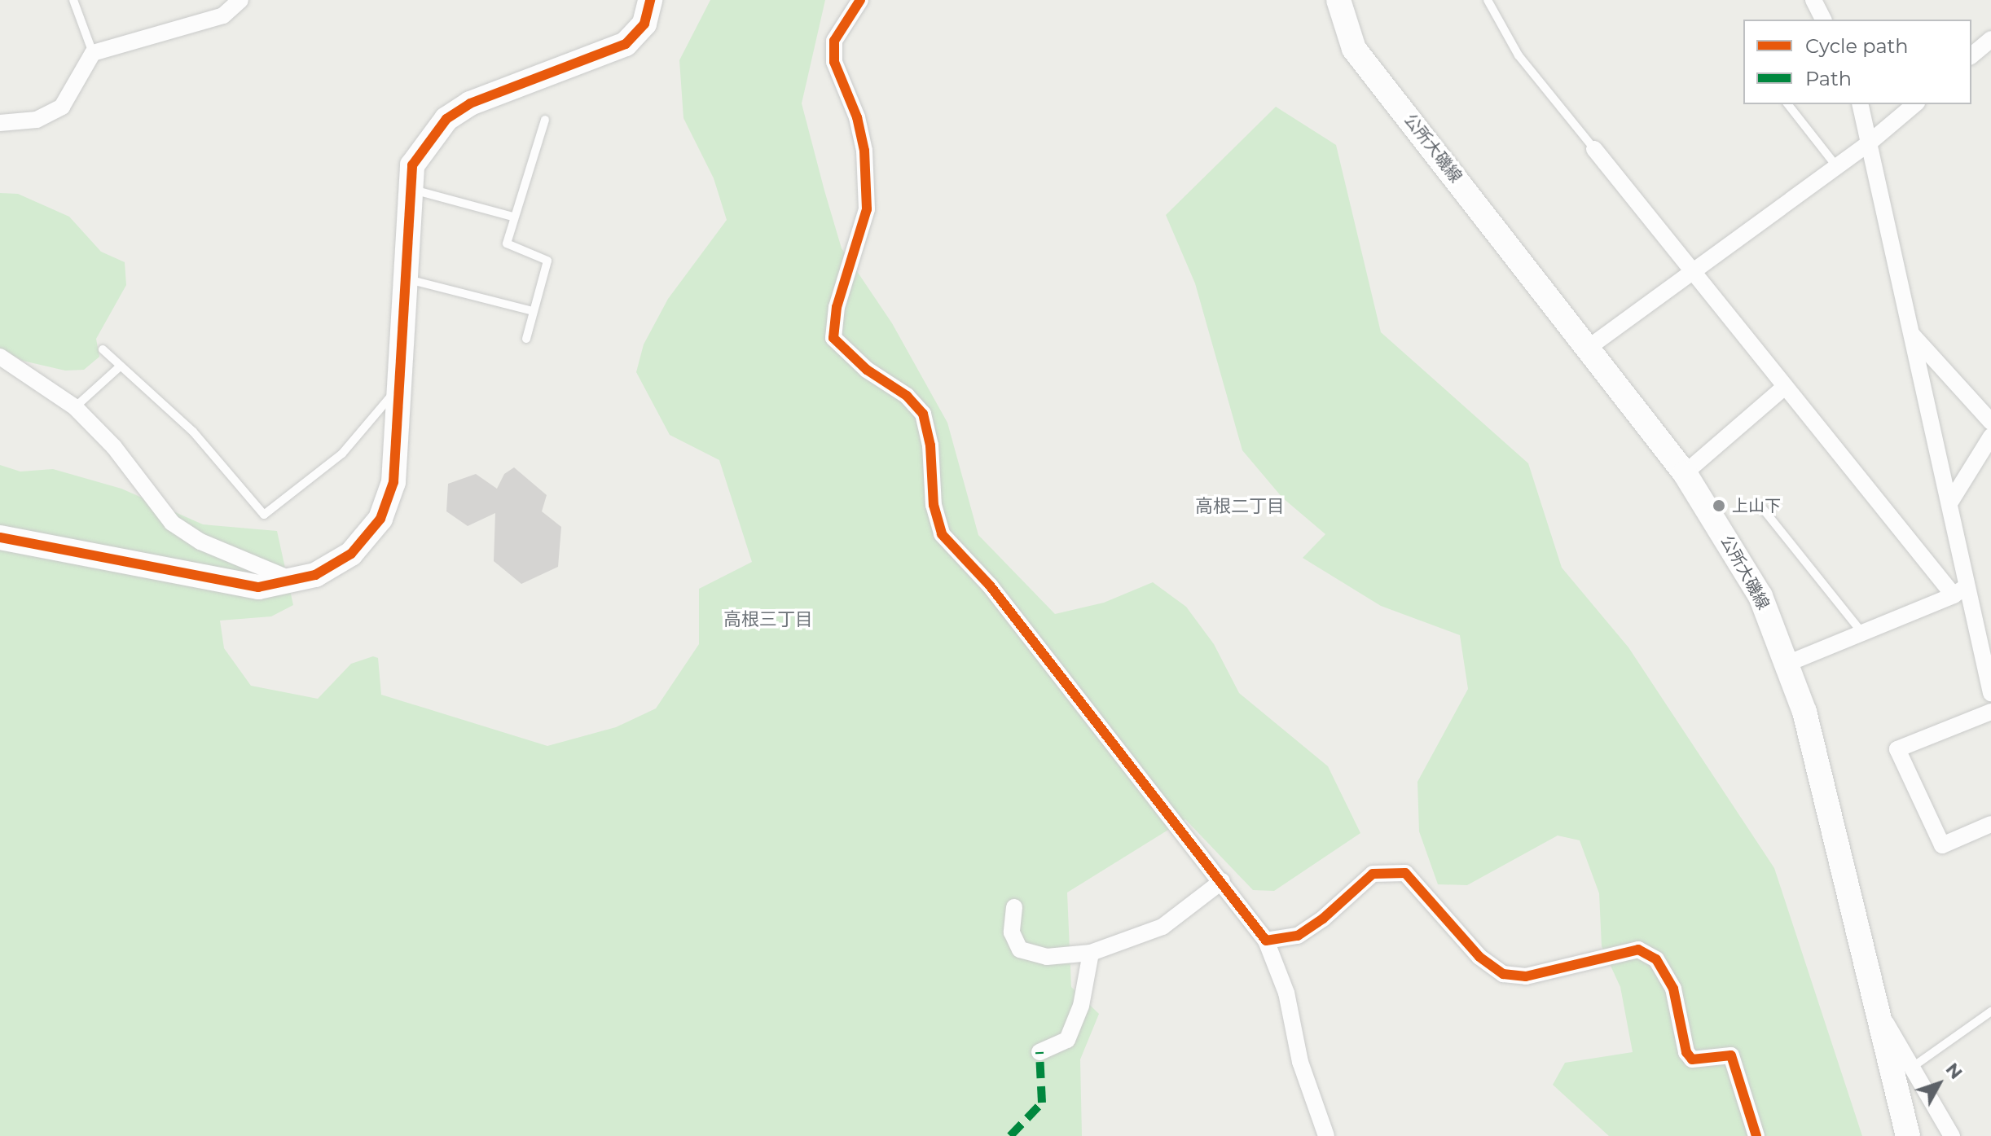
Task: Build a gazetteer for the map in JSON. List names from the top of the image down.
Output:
{
  "streets": {
    "main road": ["公所大磯線"]
  },
  "districts": ["高根二丁目", "高根三丁目"],
  "places": ["上山下"],
  "legend": ["Cycle path", "Path"],
  "north": "top right"
}
